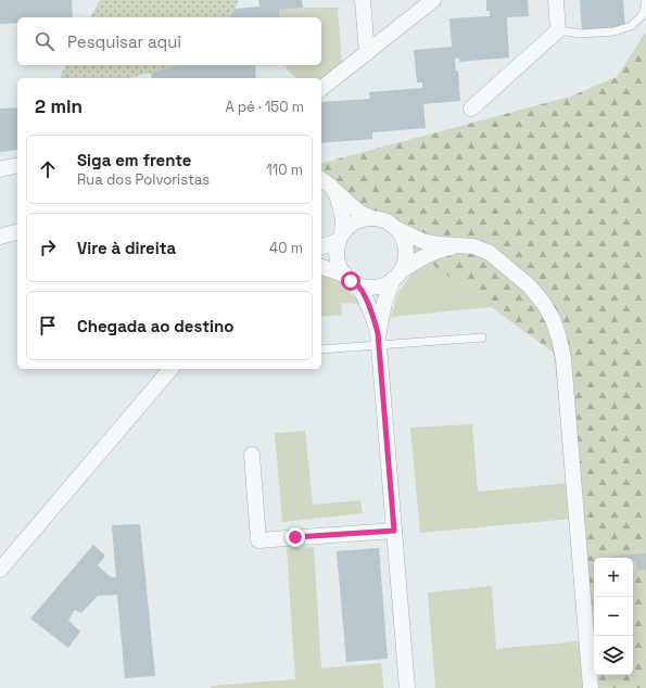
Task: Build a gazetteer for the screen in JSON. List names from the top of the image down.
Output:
{
  "page": {
    "search": "Pesquisar aqui",
    "heading": ["2 min", "A pé · 150 m"],
    "list": [
      ["Siga em frente", "Rua dos Polvoristas", "110 m"],
      ["Vire à direita", "40 m"],
      "Chegada ao destino"
    ],
    "map_buttons": ["+", "−"]
  }
}
